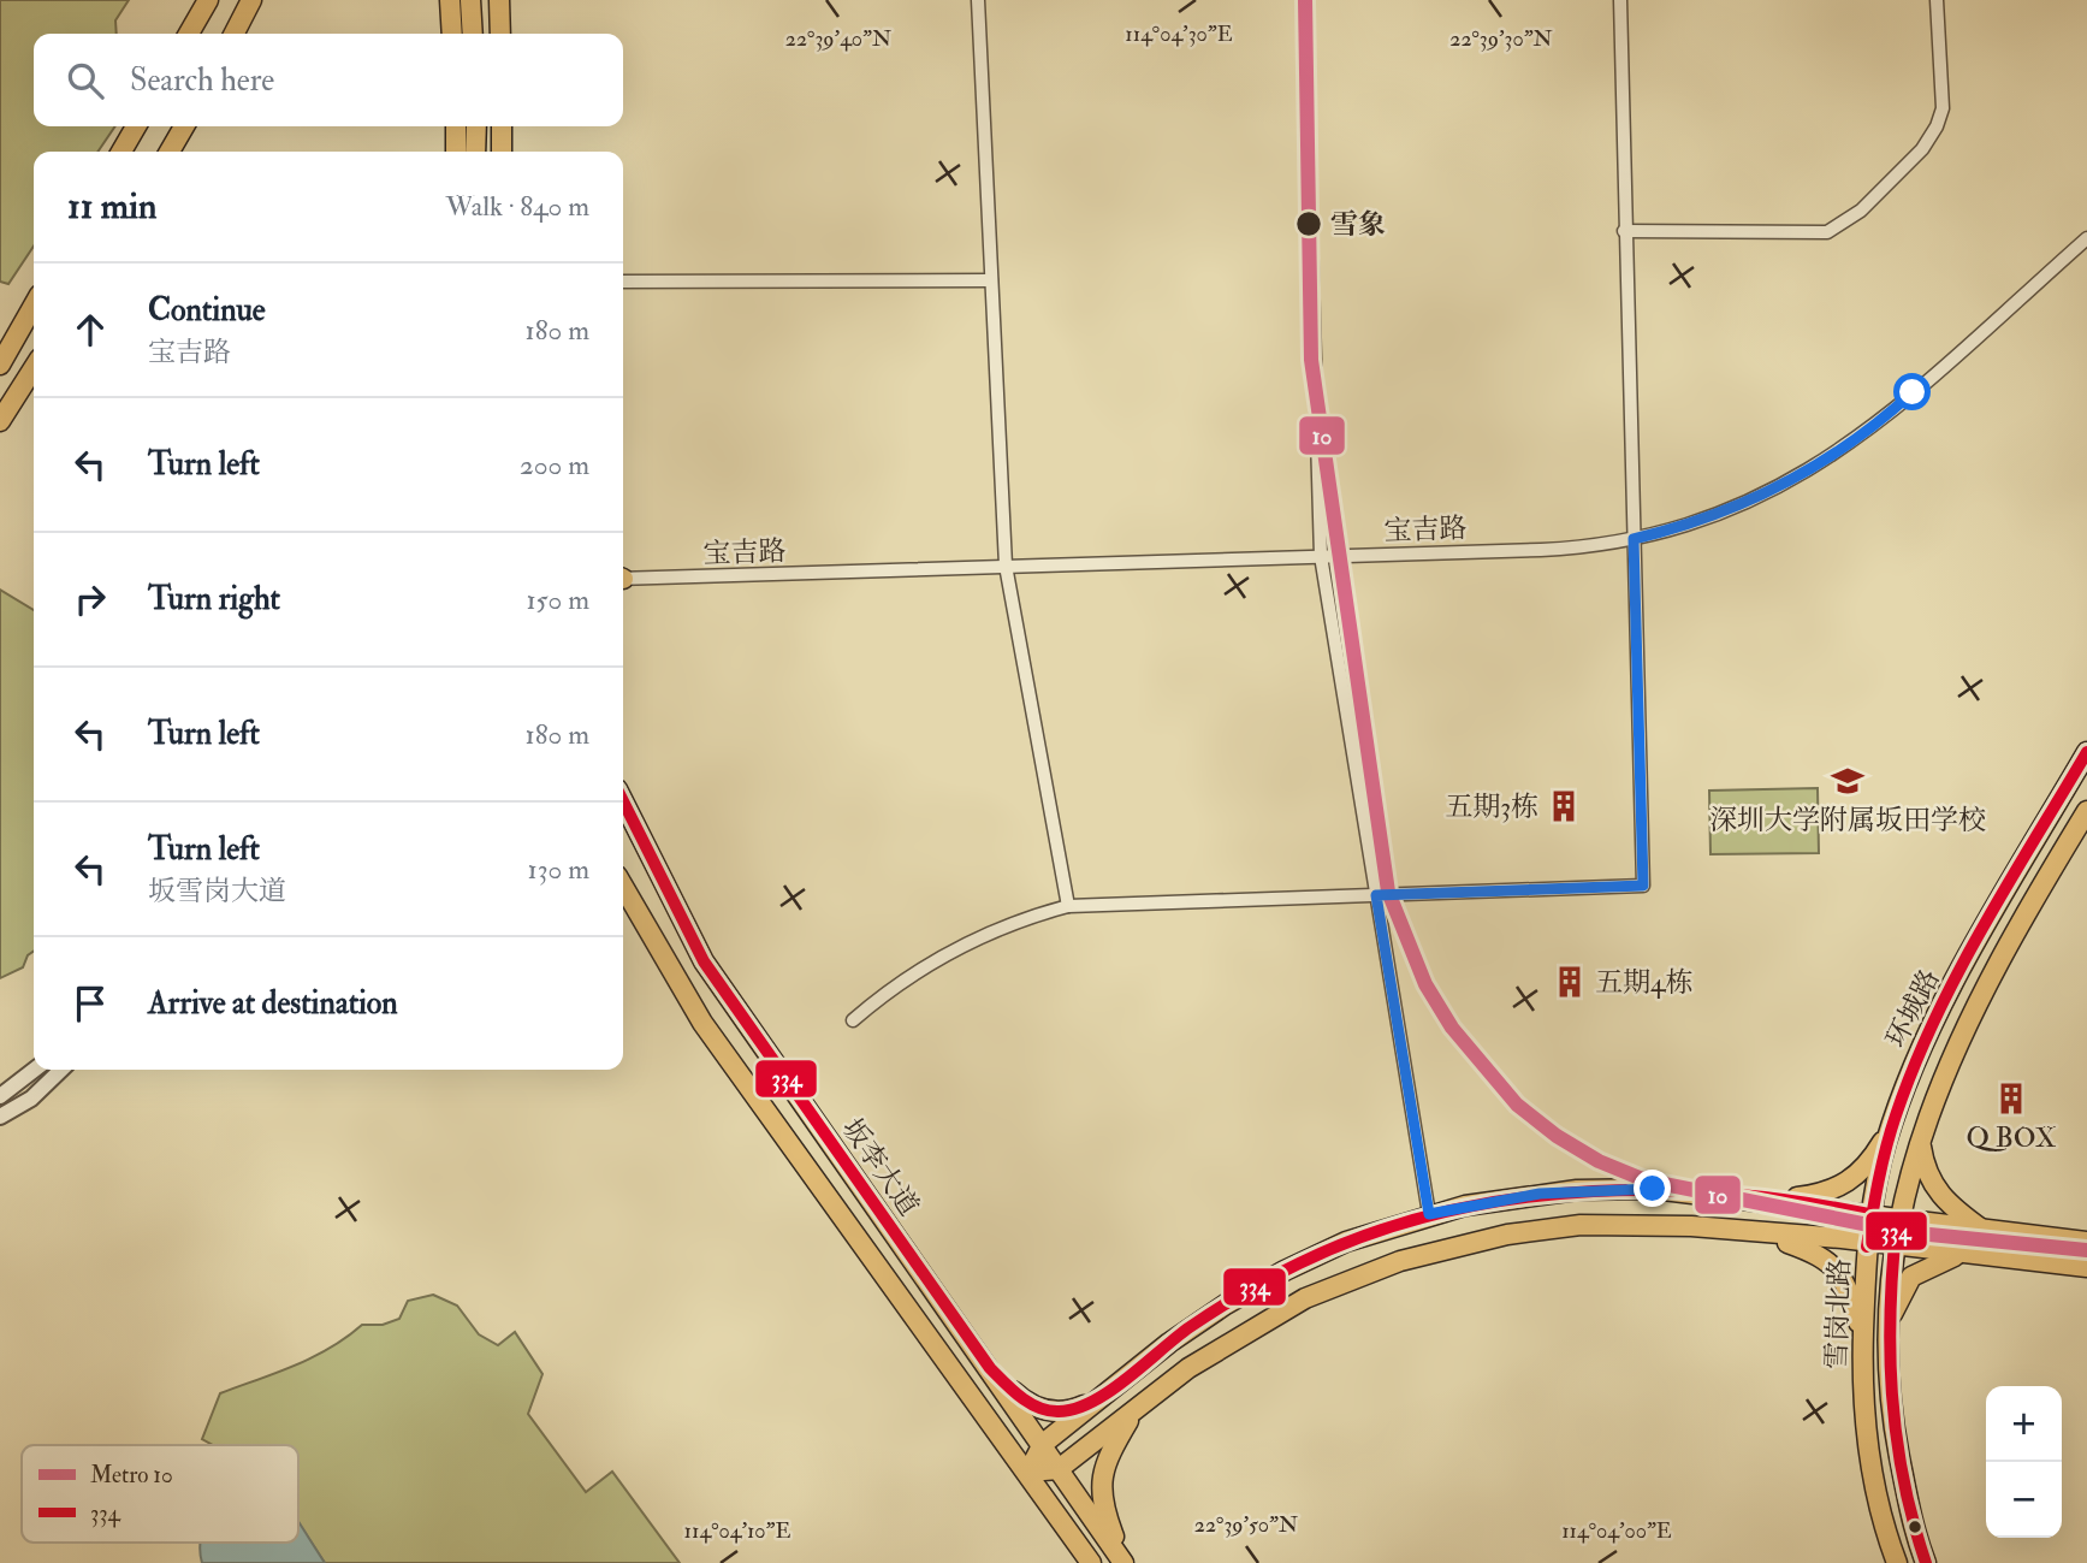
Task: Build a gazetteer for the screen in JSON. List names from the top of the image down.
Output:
{
  "streets": {
    "main road": ["环城路", "坂李大道", "雪岗北路"],
    "street": ["宝吉路"]
  },
  "crossings": [
    ["环城路", "雪岗北路"]
  ],
  "places": {
    "other": ["雪象"],
    "school or university": ["深圳大学附属坂田学校"],
    "building": ["五期3栋", "五期4栋", "Q BOX"]
  },
  "lines": ["metro line 10", "transit line 334"],
  "legend": ["Metro 10", "334"],
  "page": {
    "search": "Search here",
    "heading": ["11 min", "Walk · 840 m"],
    "list": [
      ["Continue", "宝吉路", "180 m"],
      ["Turn left", "200 m"],
      ["Turn right", "150 m"],
      ["Turn left", "180 m"],
      ["Turn left", "坂雪岗大道", "130 m"],
      "Arrive at destination"
    ],
    "map_buttons": ["+", "−"]
  },
  "coordinates": [
    "114°04'30\"E",
    "22°39'40\"N",
    "22°39'30\"N",
    "22°39'50\"N",
    "114°04'10\"E",
    "114°04'00\"E"
  ]
}
